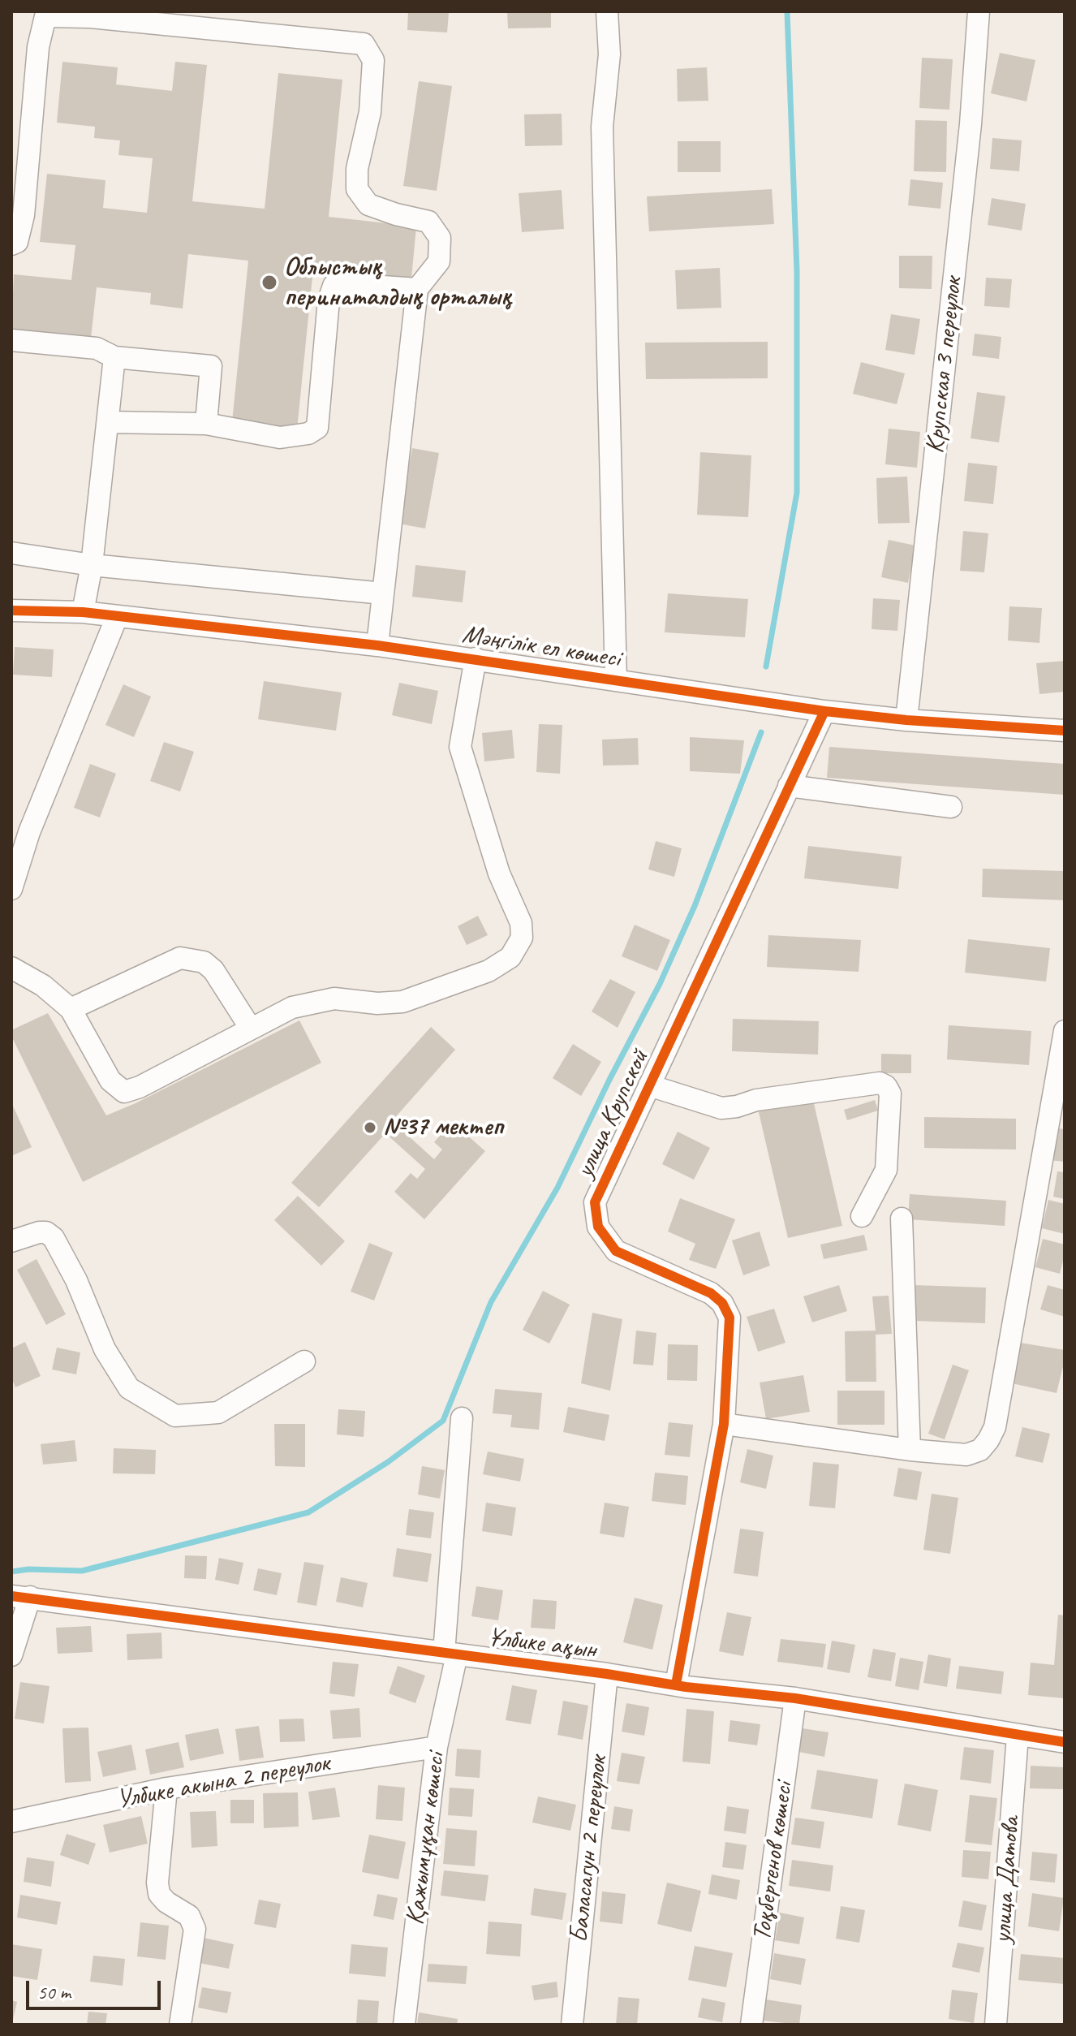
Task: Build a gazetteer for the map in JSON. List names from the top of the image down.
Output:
{
  "streets": {
    "street": [
      "Крупская 3 переулок",
      "Мәңгілік ел көшесі",
      "улица Крупской",
      "Ұлбике ақын",
      "Улбике акына 2 переулок",
      "Қажымұқан көшесі",
      "Баласагун 2 переулок",
      "Тоқбергенов көшесі",
      "улица Датова"
    ]
  },
  "crossings": [
    ["Крупская 3 переулок", "Мәңгілік ел көшесі"],
    ["Мәңгілік ел көшесі", "улица Крупской"],
    ["улица Крупской", "Ұлбике ақын"],
    ["Ұлбике ақын", "Қажымұқан көшесі"],
    ["Ұлбике ақын", "Баласагун 2 переулок"],
    ["Ұлбике ақын", "Тоқбергенов көшесі"],
    ["Ұлбике ақын", "улица Датова"],
    ["Улбике акына 2 переулок", "Қажымұқан көшесі"]
  ],
  "places": ["Облыстық перинаталдық орталық", "№37 мектеп"],
  "scale_bar": "50 m"
}
